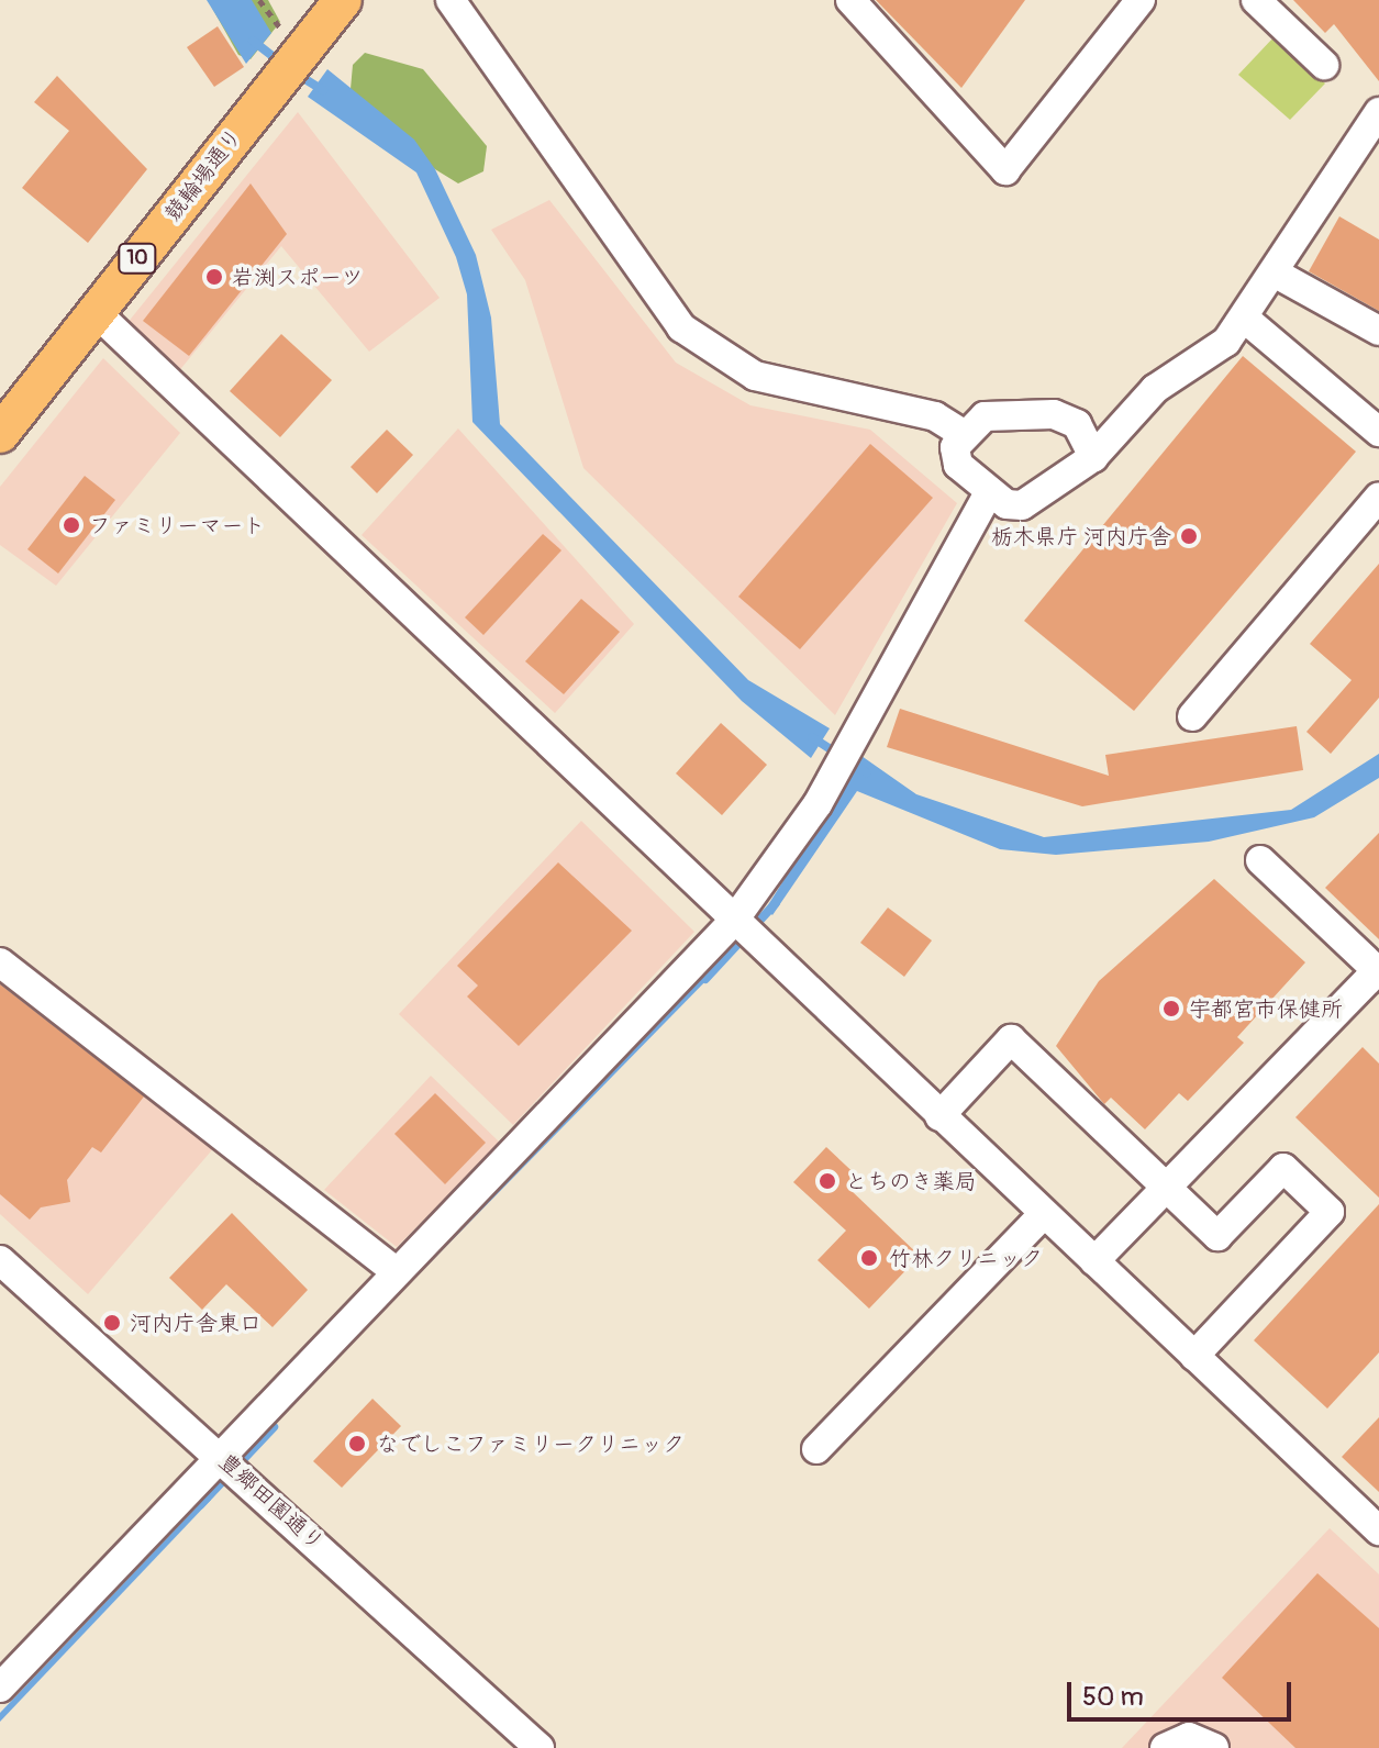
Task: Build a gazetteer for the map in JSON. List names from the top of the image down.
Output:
{
  "streets": {
    "main road": ["競輪場通り", "10"],
    "street": ["豊郷田園通り"]
  },
  "places": [
    "岩渕スポーツ",
    "ファミリーマート",
    "栃木県庁 河内庁舎",
    "宇都宮市保健所",
    "とちのき薬局",
    "竹林クリニック",
    "河内庁舎東口",
    "なでしこファミリークリニック"
  ],
  "scale_bar": "50 m"
}
